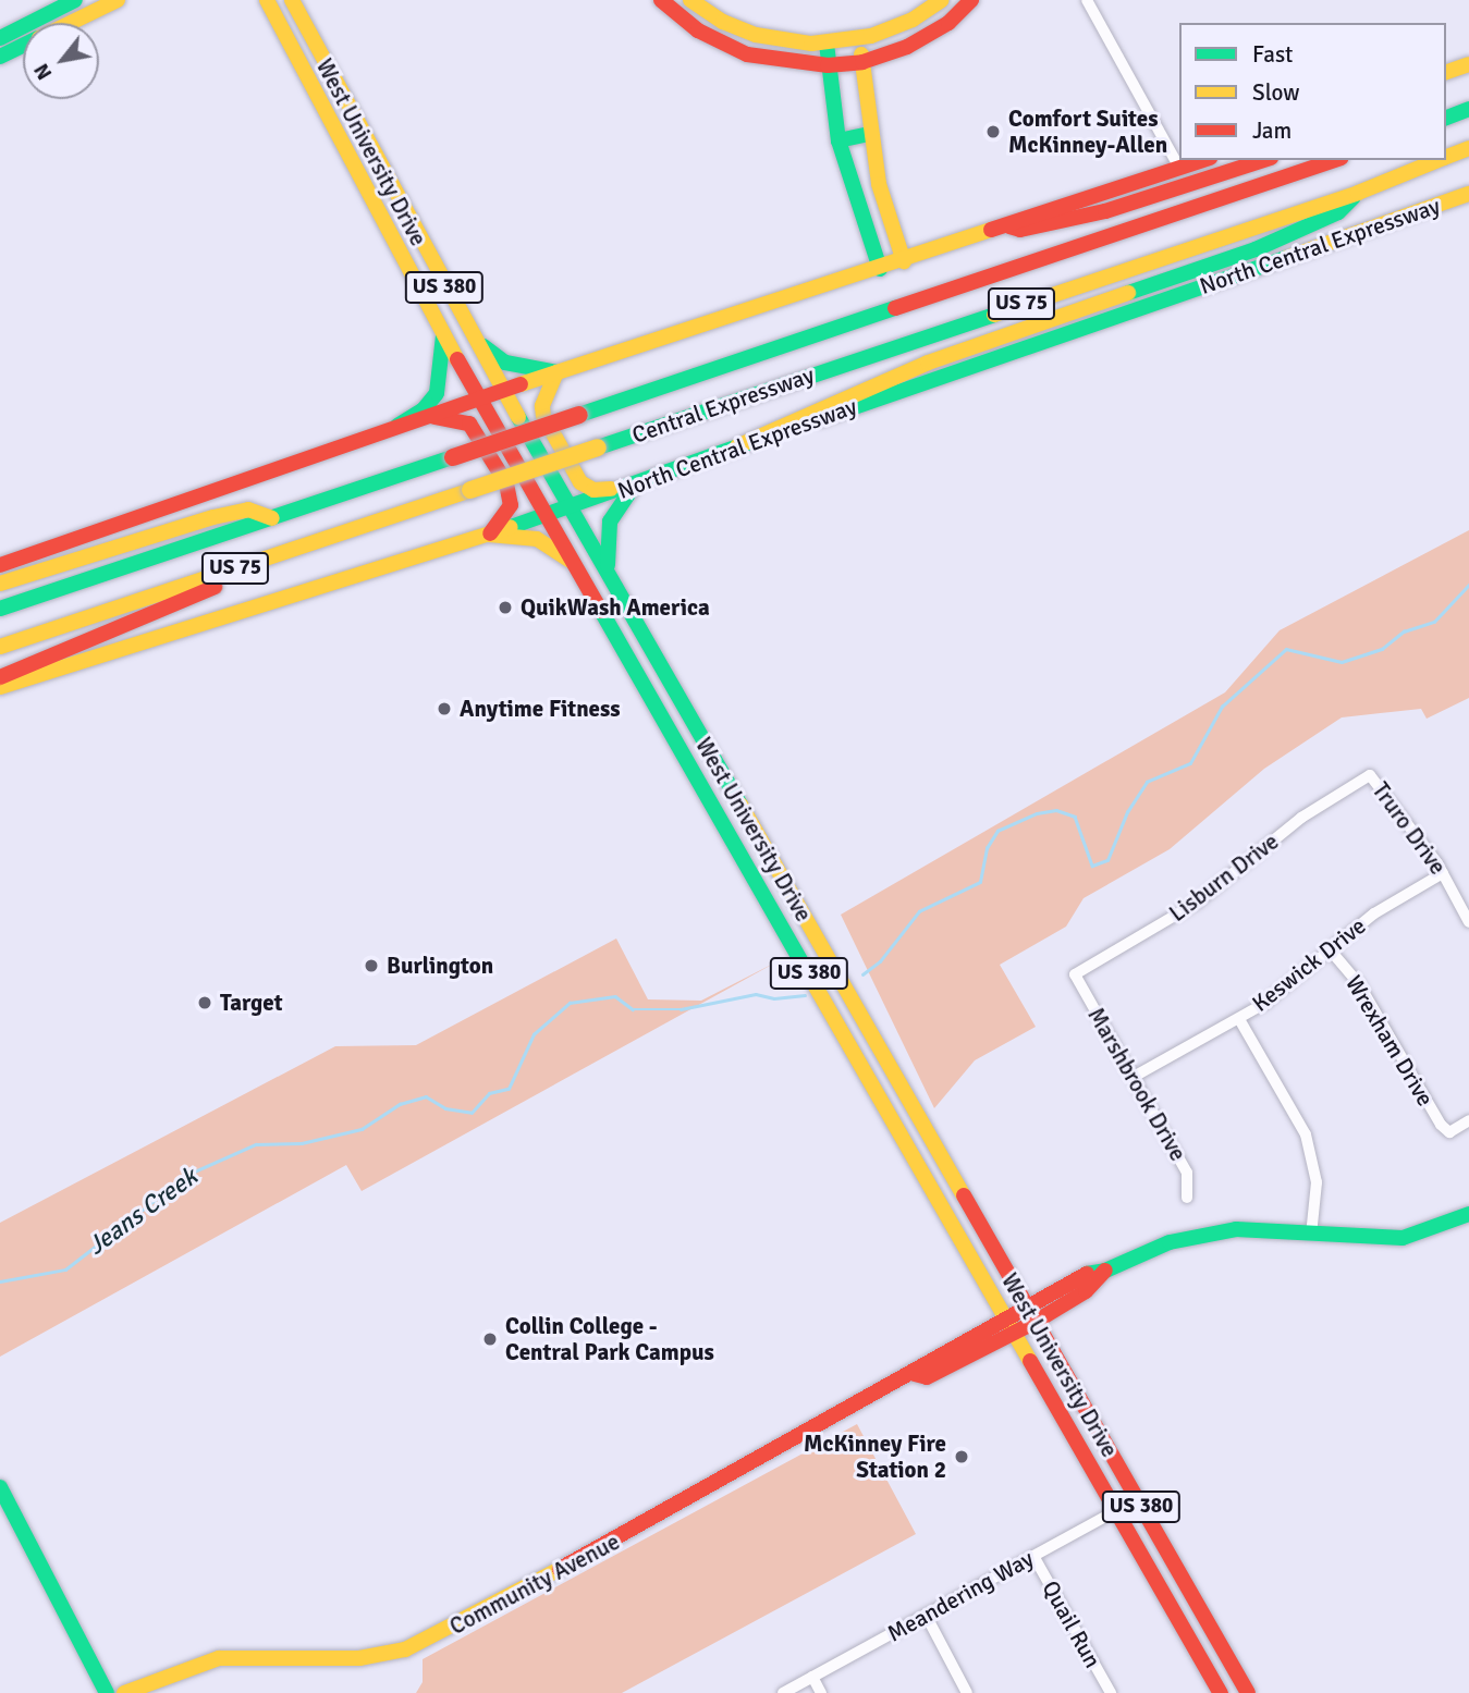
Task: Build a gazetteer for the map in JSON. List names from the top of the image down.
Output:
{
  "streets": {
    "main road": [
      "West University Drive",
      "North Central Expressway",
      "US 380",
      "US 75",
      "Central Expressway",
      "Community Avenue"
    ],
    "street": [
      "Truro Drive",
      "Lisburn Drive",
      "Keswick Drive",
      "Wrexham Drive",
      "Marshbrook Drive",
      "Meandering Way",
      "Quail Run"
    ]
  },
  "crossings": [
    ["West University Drive", "North Central Expressway"],
    ["West University Drive", "Community Avenue"],
    ["West University Drive", "Meandering Way"],
    ["Truro Drive", "Lisburn Drive"],
    ["Truro Drive", "Keswick Drive"],
    ["Lisburn Drive", "Marshbrook Drive"],
    ["Keswick Drive", "Wrexham Drive"],
    ["Keswick Drive", "Marshbrook Drive"],
    ["Meandering Way", "Quail Run"]
  ],
  "water": ["Jeans Creek"],
  "places": [
    "Comfort Suites McKinney-Allen",
    "QuikWash America",
    "Anytime Fitness",
    "Burlington",
    "Target",
    "Collin College - Central Park Campus",
    "McKinney Fire Station 2"
  ],
  "legend": ["Fast", "Slow", "Jam"],
  "north": "bottom left"
}
